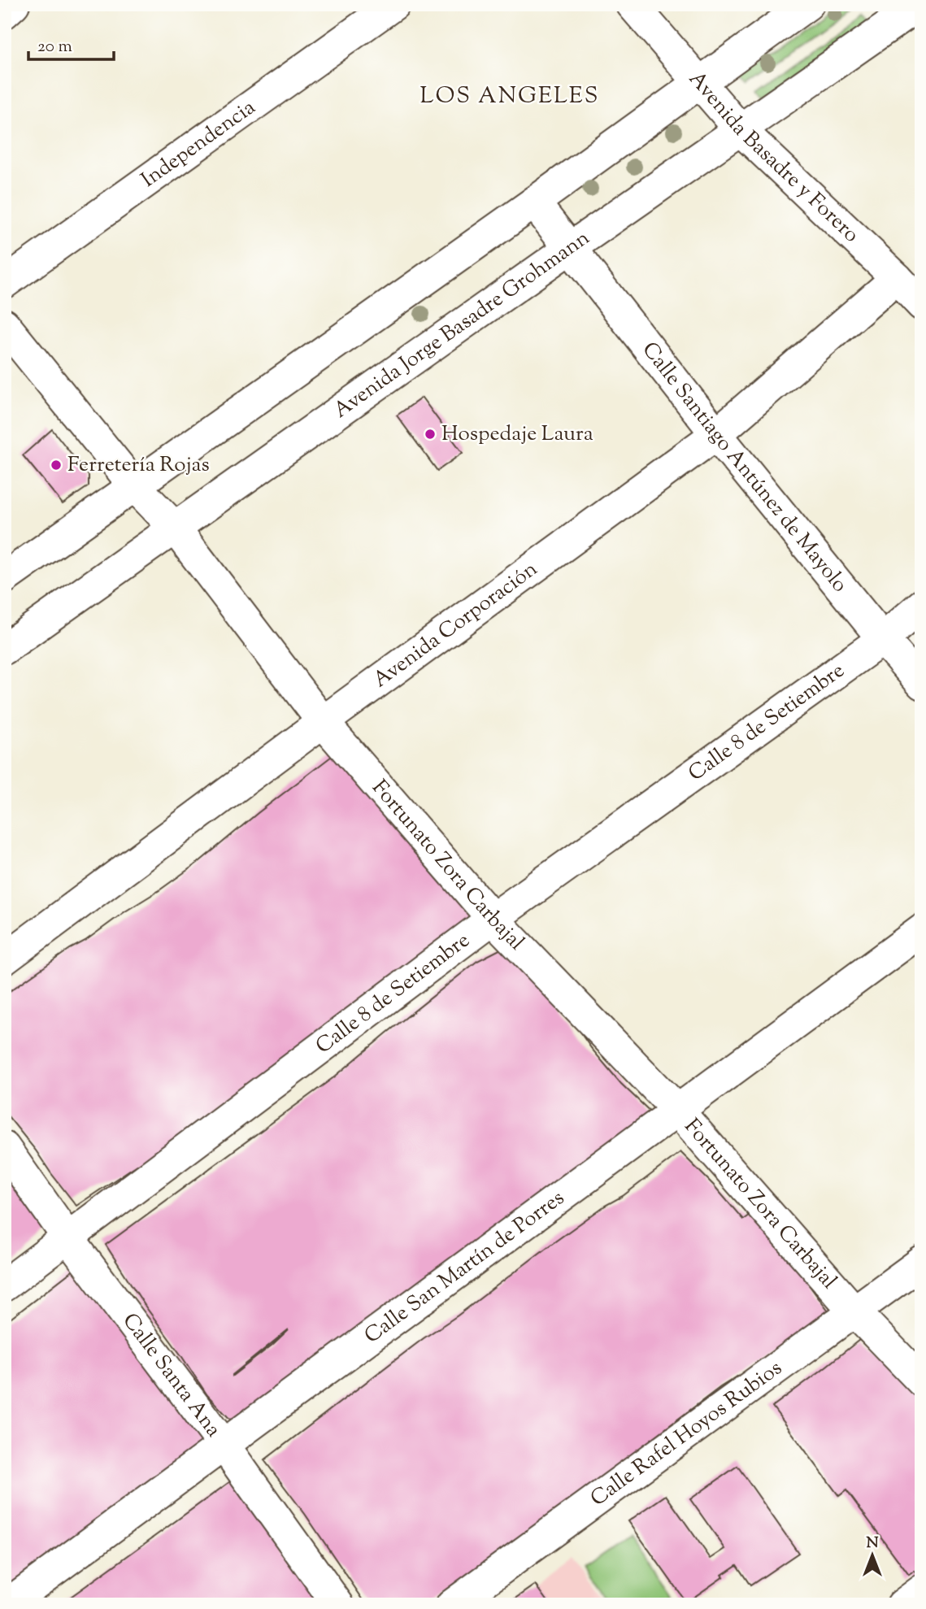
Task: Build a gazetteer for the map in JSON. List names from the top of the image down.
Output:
{
  "streets": {
    "main road": [
      "Independencia",
      "Avenida Basadre y Forero",
      "Avenida Jorge Basadre Grohmann",
      "Calle Santiago Antúnez de Mayolo",
      "Avenida Corporación",
      "Calle 8 de Setiembre",
      "Fortunato Zora Carbajal",
      "Calle San Martín de Porres",
      "Calle Santa Ana",
      "Calle Rafel Hoyos Rubios"
    ]
  },
  "crossings": [
    ["Avenida Basadre y Forero", "Avenida Jorge Basadre Grohmann"],
    ["Avenida Basadre y Forero", "Avenida Corporación"],
    ["Avenida Jorge Basadre Grohmann", "Calle Santiago Antúnez de Mayolo"],
    ["Avenida Jorge Basadre Grohmann", "Fortunato Zora Carbajal"],
    ["Calle Santiago Antúnez de Mayolo", "Avenida Corporación"],
    ["Calle Santiago Antúnez de Mayolo", "Calle 8 de Setiembre"],
    ["Avenida Corporación", "Fortunato Zora Carbajal"],
    ["Calle 8 de Setiembre", "Fortunato Zora Carbajal"],
    ["Calle 8 de Setiembre", "Calle Santa Ana"],
    ["Fortunato Zora Carbajal", "Calle San Martín de Porres"],
    ["Fortunato Zora Carbajal", "Calle Rafel Hoyos Rubios"],
    ["Calle San Martín de Porres", "Calle Santa Ana"]
  ],
  "districts": ["LOS ANGELES"],
  "places": ["Hospedaje Laura", "Ferretería Rojas"],
  "scale_bar": "20 m",
  "north": "top"
}
